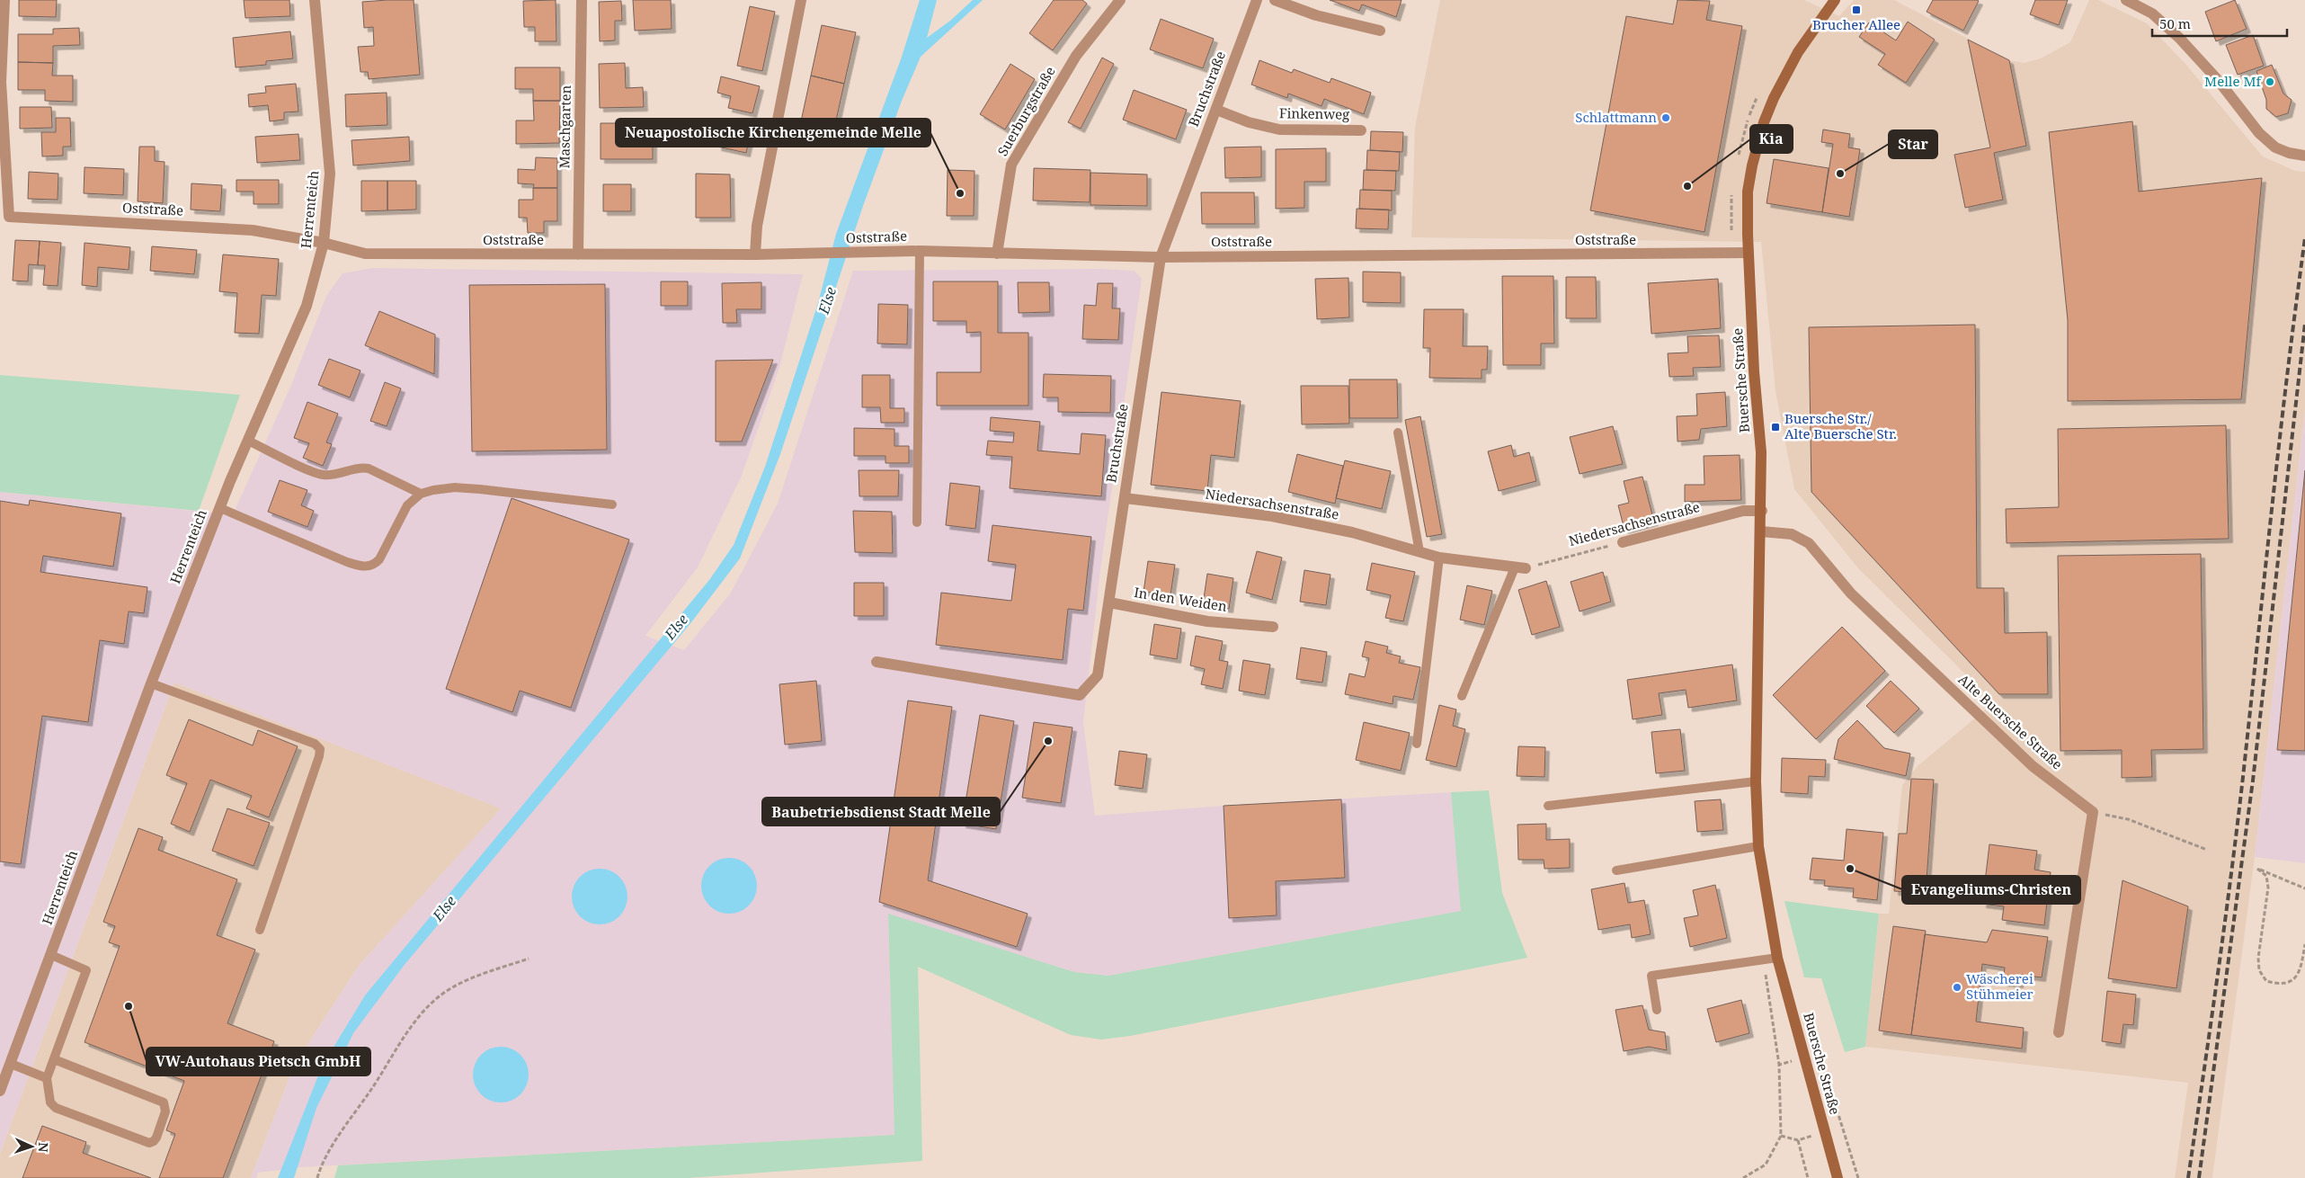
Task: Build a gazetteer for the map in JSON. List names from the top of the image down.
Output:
{
  "streets": {
    "main road": ["Buersche Straße"],
    "street": [
      "Bruchstraße",
      "Suerburgstraße",
      "Finkenweg",
      "Maschgarten",
      "Oststraße",
      "Herrenteich",
      "Niedersachsenstraße",
      "In den Weiden",
      "Alte Buersche Straße"
    ]
  },
  "crossings": [
    ["Bruchstraße", "Finkenweg"],
    ["Bruchstraße", "Oststraße"],
    ["Bruchstraße", "Niedersachsenstraße"],
    ["Bruchstraße", "In den Weiden"],
    ["Suerburgstraße", "Oststraße"],
    ["Maschgarten", "Oststraße"],
    ["Oststraße", "Herrenteich"],
    ["Oststraße", "Buersche Straße"],
    ["Buersche Straße", "Niedersachsenstraße"],
    ["Buersche Straße", "Alte Buersche Straße"]
  ],
  "water": ["Else"],
  "places": {
    "transit": ["Brucher Allee", "Buersche Str./ Alte Buersche Str."],
    "other": [
      "Melle Mf",
      "Schlattmann",
      "Star",
      "Kia",
      "Neuapostolische Kirchengemeinde Melle",
      "Baubetriebsdienst Stadt Melle",
      "Evangeliums-Christen",
      "Wäscherei Stühmeier",
      "VW-Autohaus Pietsch GmbH"
    ]
  },
  "scale_bar": "50 m",
  "north": "right"
}
